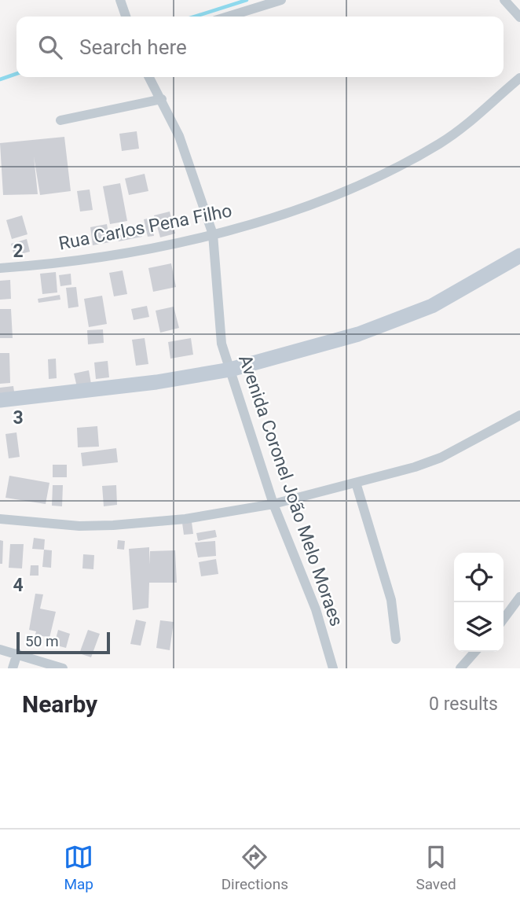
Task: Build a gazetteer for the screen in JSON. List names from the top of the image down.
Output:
{
  "streets": {
    "street": ["Rua Carlos Pena Filho", "Avenida Coronel João Melo Moraes"]
  },
  "crossings": [
    ["Rua Carlos Pena Filho", "Avenida Coronel João Melo Moraes"]
  ],
  "scale_bar": "50 m",
  "page": {
    "search": "Search here",
    "scale": "50 m",
    "heading": ["Nearby", "0 results"],
    "nav": ["Map", "Directions", "Saved"]
  },
  "grid": {
    "rows": ["2", "3", "4"]
  }
}
